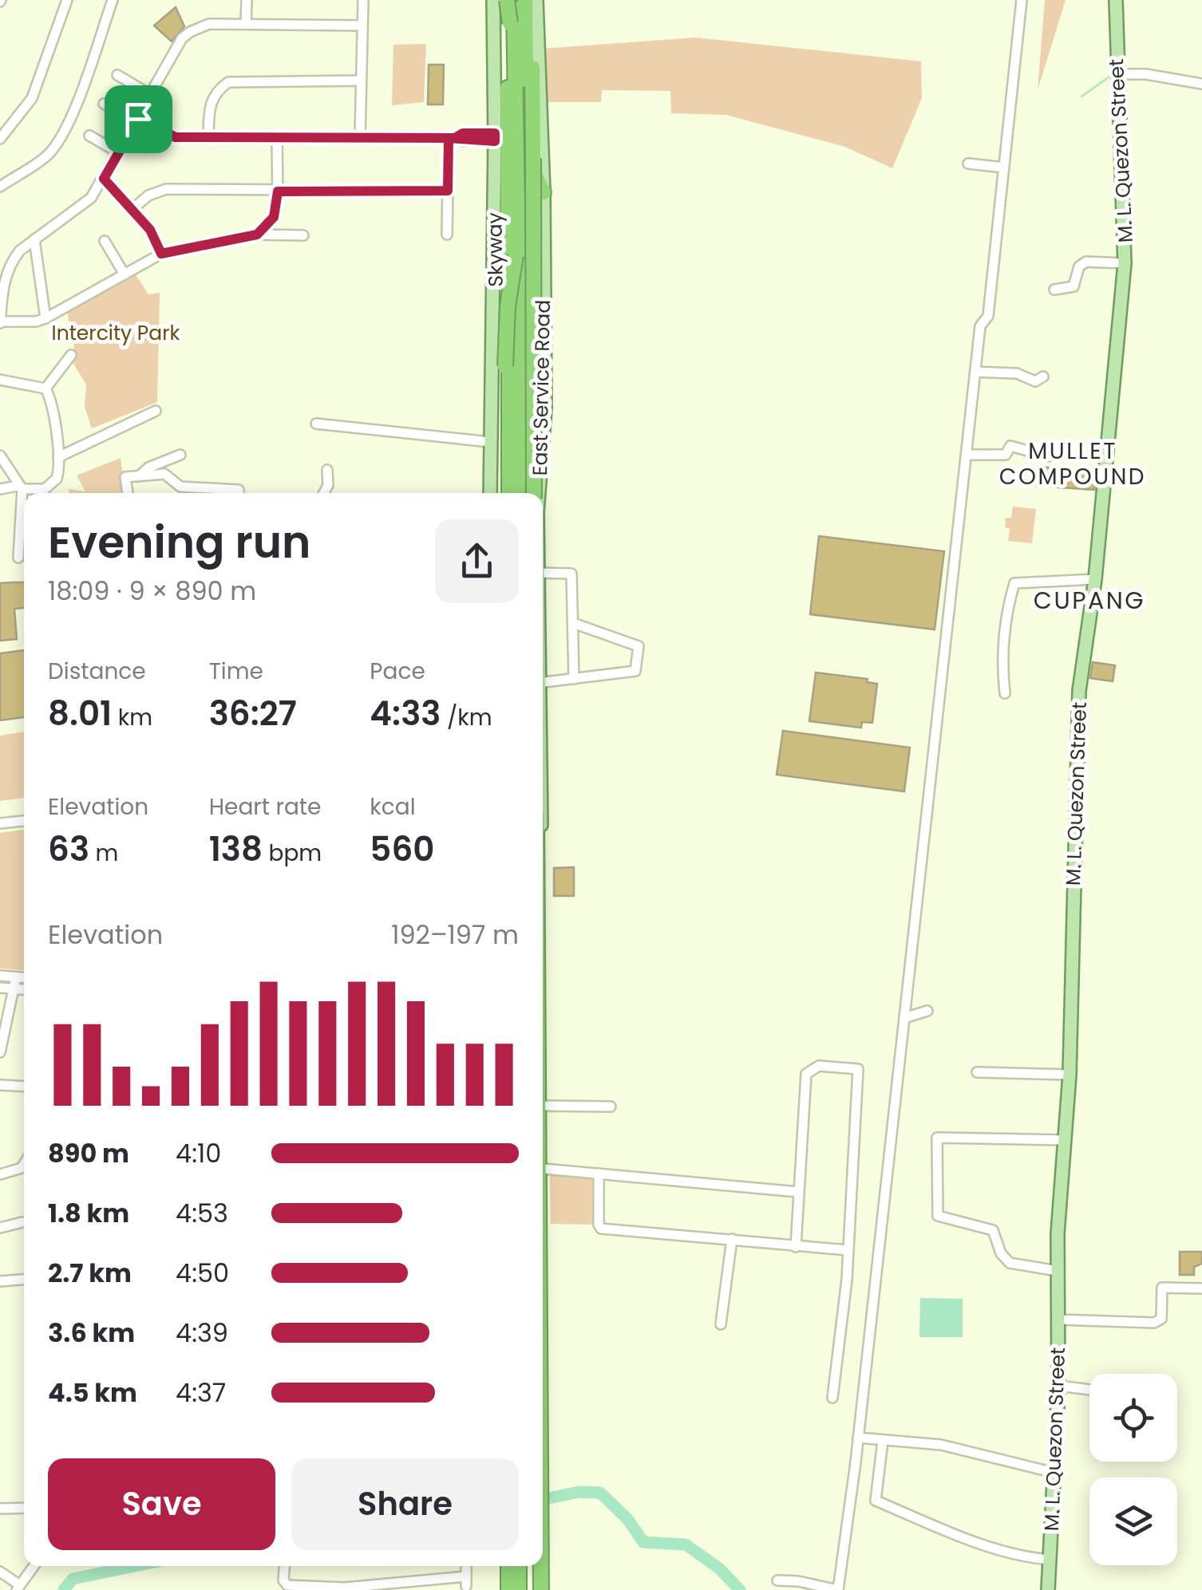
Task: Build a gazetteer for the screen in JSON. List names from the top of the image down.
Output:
{
  "streets": {
    "highway": ["Skyway"],
    "main road": ["M. L. Quezon Street", "East Service Road"]
  },
  "districts": ["MULLET COMPOUND", "CUPANG"],
  "parks": ["Intercity Park"],
  "page": {
    "heading": ["Evening run", "18:09 · 9 × 890 m"],
    "stats": [
      ["Distance", "8.01 km"],
      ["Time", "36:27"],
      ["Pace", "4:33 /km"],
      ["Elevation", "63 m"],
      ["Heart rate", "138 bpm"],
      ["kcal", "560"]
    ],
    "chart": ["Elevation", "192–197 m"],
    "list": [
      {
        "name": "890 m",
        "note": "4:10"
      },
      {
        "name": "1.8 km",
        "note": "4:53"
      },
      {
        "name": "2.7 km",
        "note": "4:50"
      },
      {
        "name": "3.6 km",
        "note": "4:39"
      },
      {
        "name": "4.5 km",
        "note": "4:37"
      }
    ],
    "buttons": ["Save", "Share"]
  }
}
